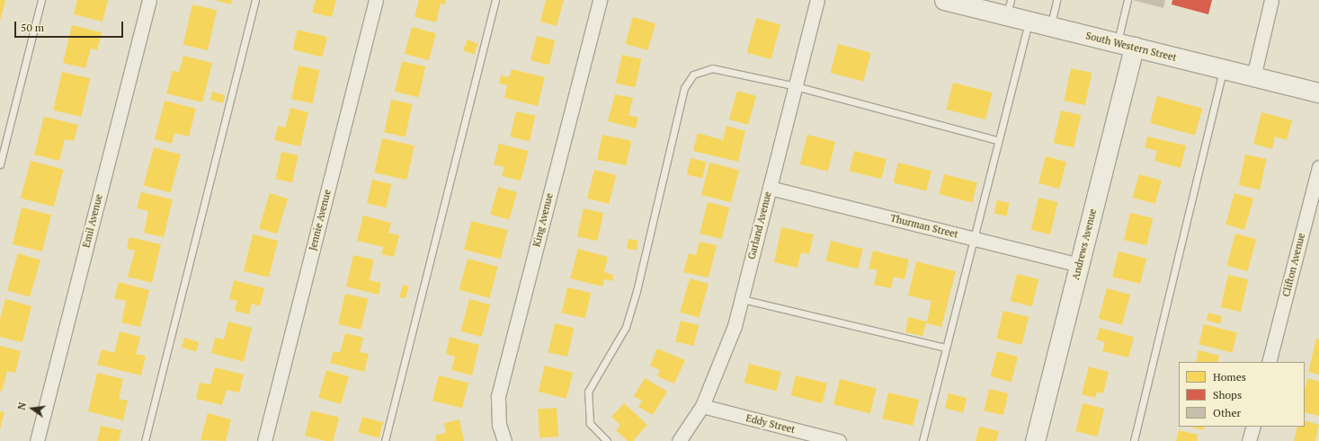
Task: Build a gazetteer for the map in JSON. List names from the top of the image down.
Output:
{
  "streets": {
    "street": [
      "South Western Street",
      "Jennie Avenue",
      "King Avenue",
      "Emil Avenue",
      "Garland Avenue",
      "Thurman Street",
      "Andrews Avenue",
      "Clifton Avenue",
      "Eddy Street"
    ]
  },
  "crossings": [
    ["South Western Street", "Andrews Avenue"],
    ["Garland Avenue", "Thurman Street"],
    ["Garland Avenue", "Eddy Street"],
    ["Thurman Street", "Andrews Avenue"]
  ],
  "legend": ["Homes", "Shops", "Other"],
  "scale_bar": "50 m",
  "north": "left"
}
